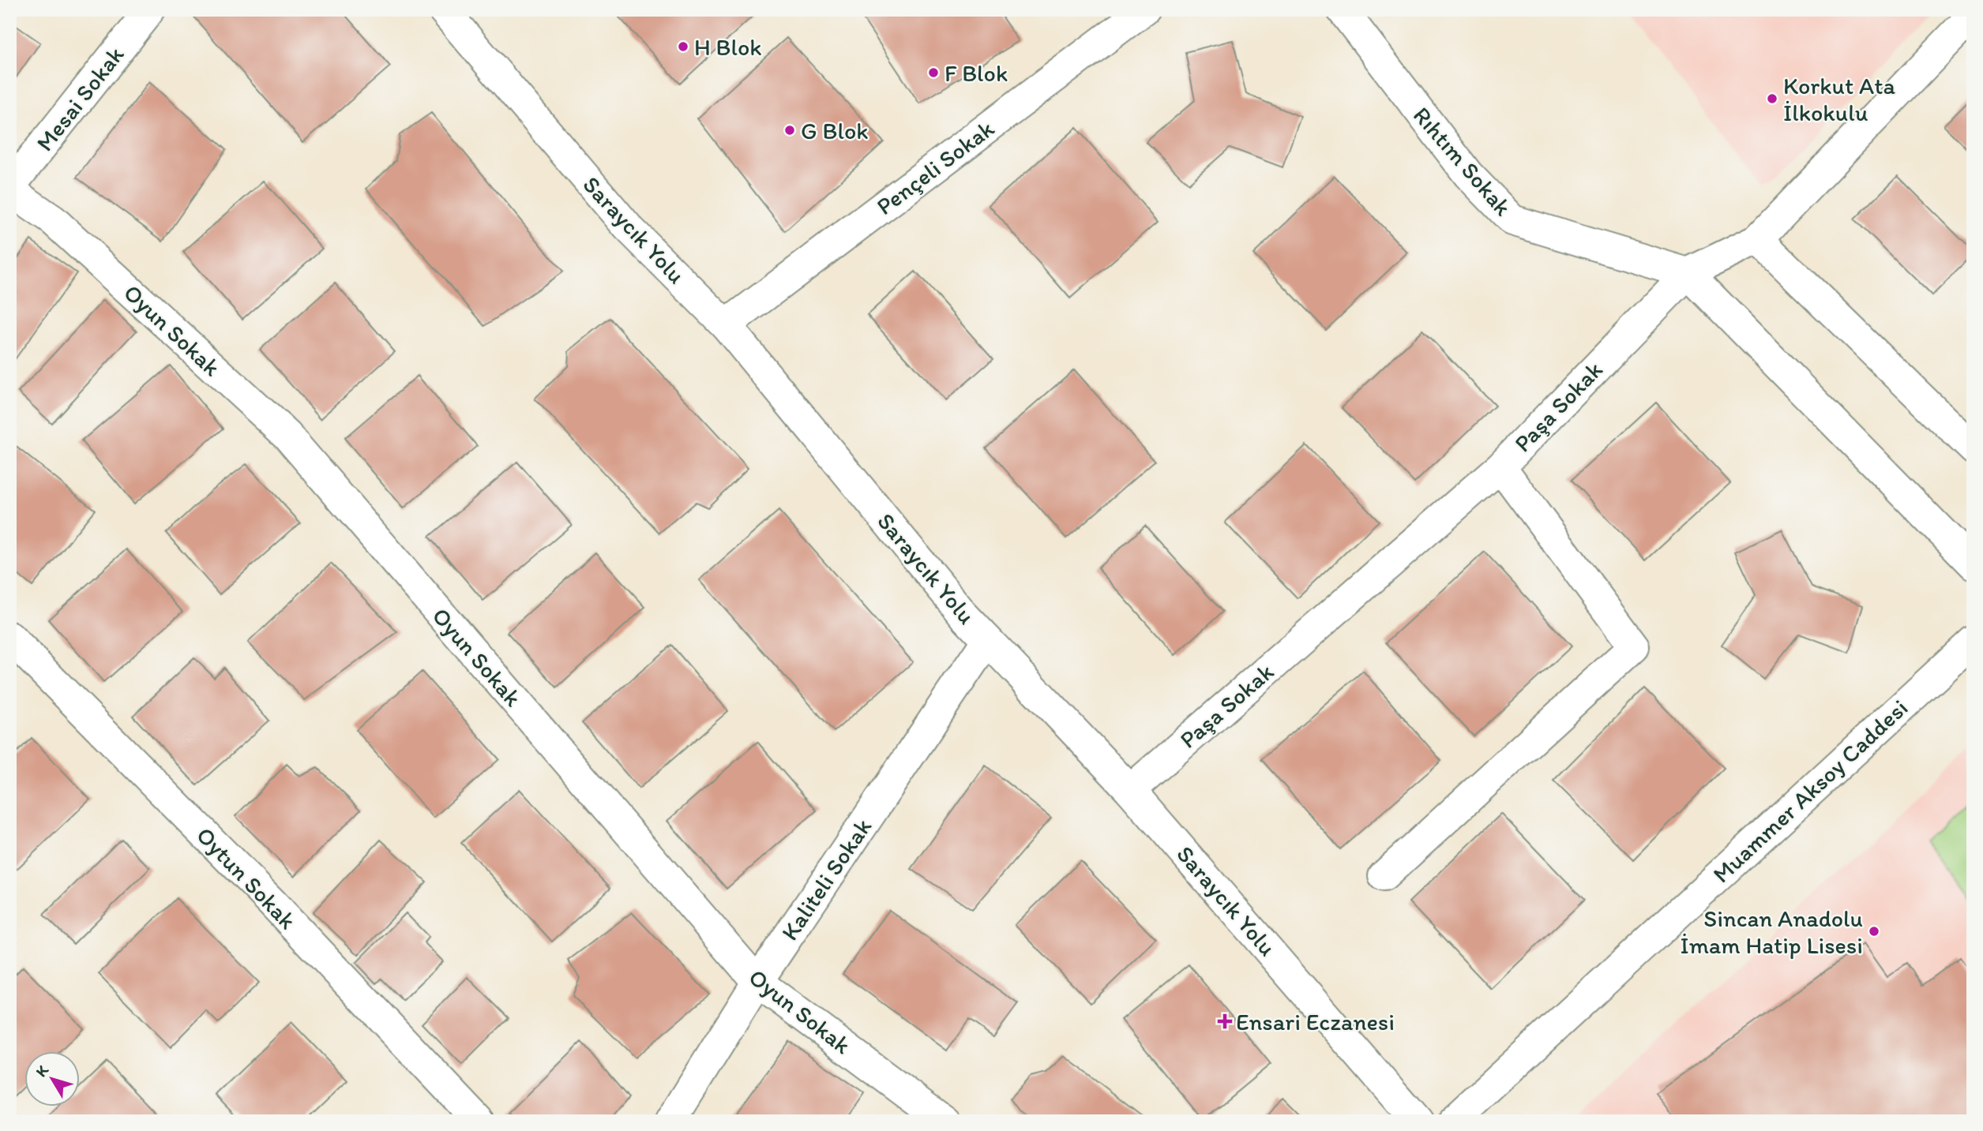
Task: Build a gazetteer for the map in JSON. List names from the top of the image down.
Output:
{
  "streets": {
    "street": [
      "Mesai Sokak",
      "Rıhtım Sokak",
      "Pençeli Sokak",
      "Saraycık Yolu",
      "Oyun Sokak",
      "Paşa Sokak",
      "Muammer Aksoy Caddesi",
      "Oytun Sokak",
      "Kaliteli Sokak"
    ]
  },
  "crossings": [
    ["Mesai Sokak", "Oyun Sokak"],
    ["Rıhtım Sokak", "Paşa Sokak"],
    ["Pençeli Sokak", "Saraycık Yolu"],
    ["Saraycık Yolu", "Paşa Sokak"],
    ["Saraycık Yolu", "Kaliteli Sokak"],
    ["Oyun Sokak", "Kaliteli Sokak"]
  ],
  "places": {
    "other": [
      "H Blok",
      "F Blok",
      "Korkut Ata İlkokulu",
      "G Blok",
      "Sincan Anadolu İmam Hatip Lisesi"
    ],
    "health": ["Ensari Eczanesi"]
  },
  "north": "top left"
}
